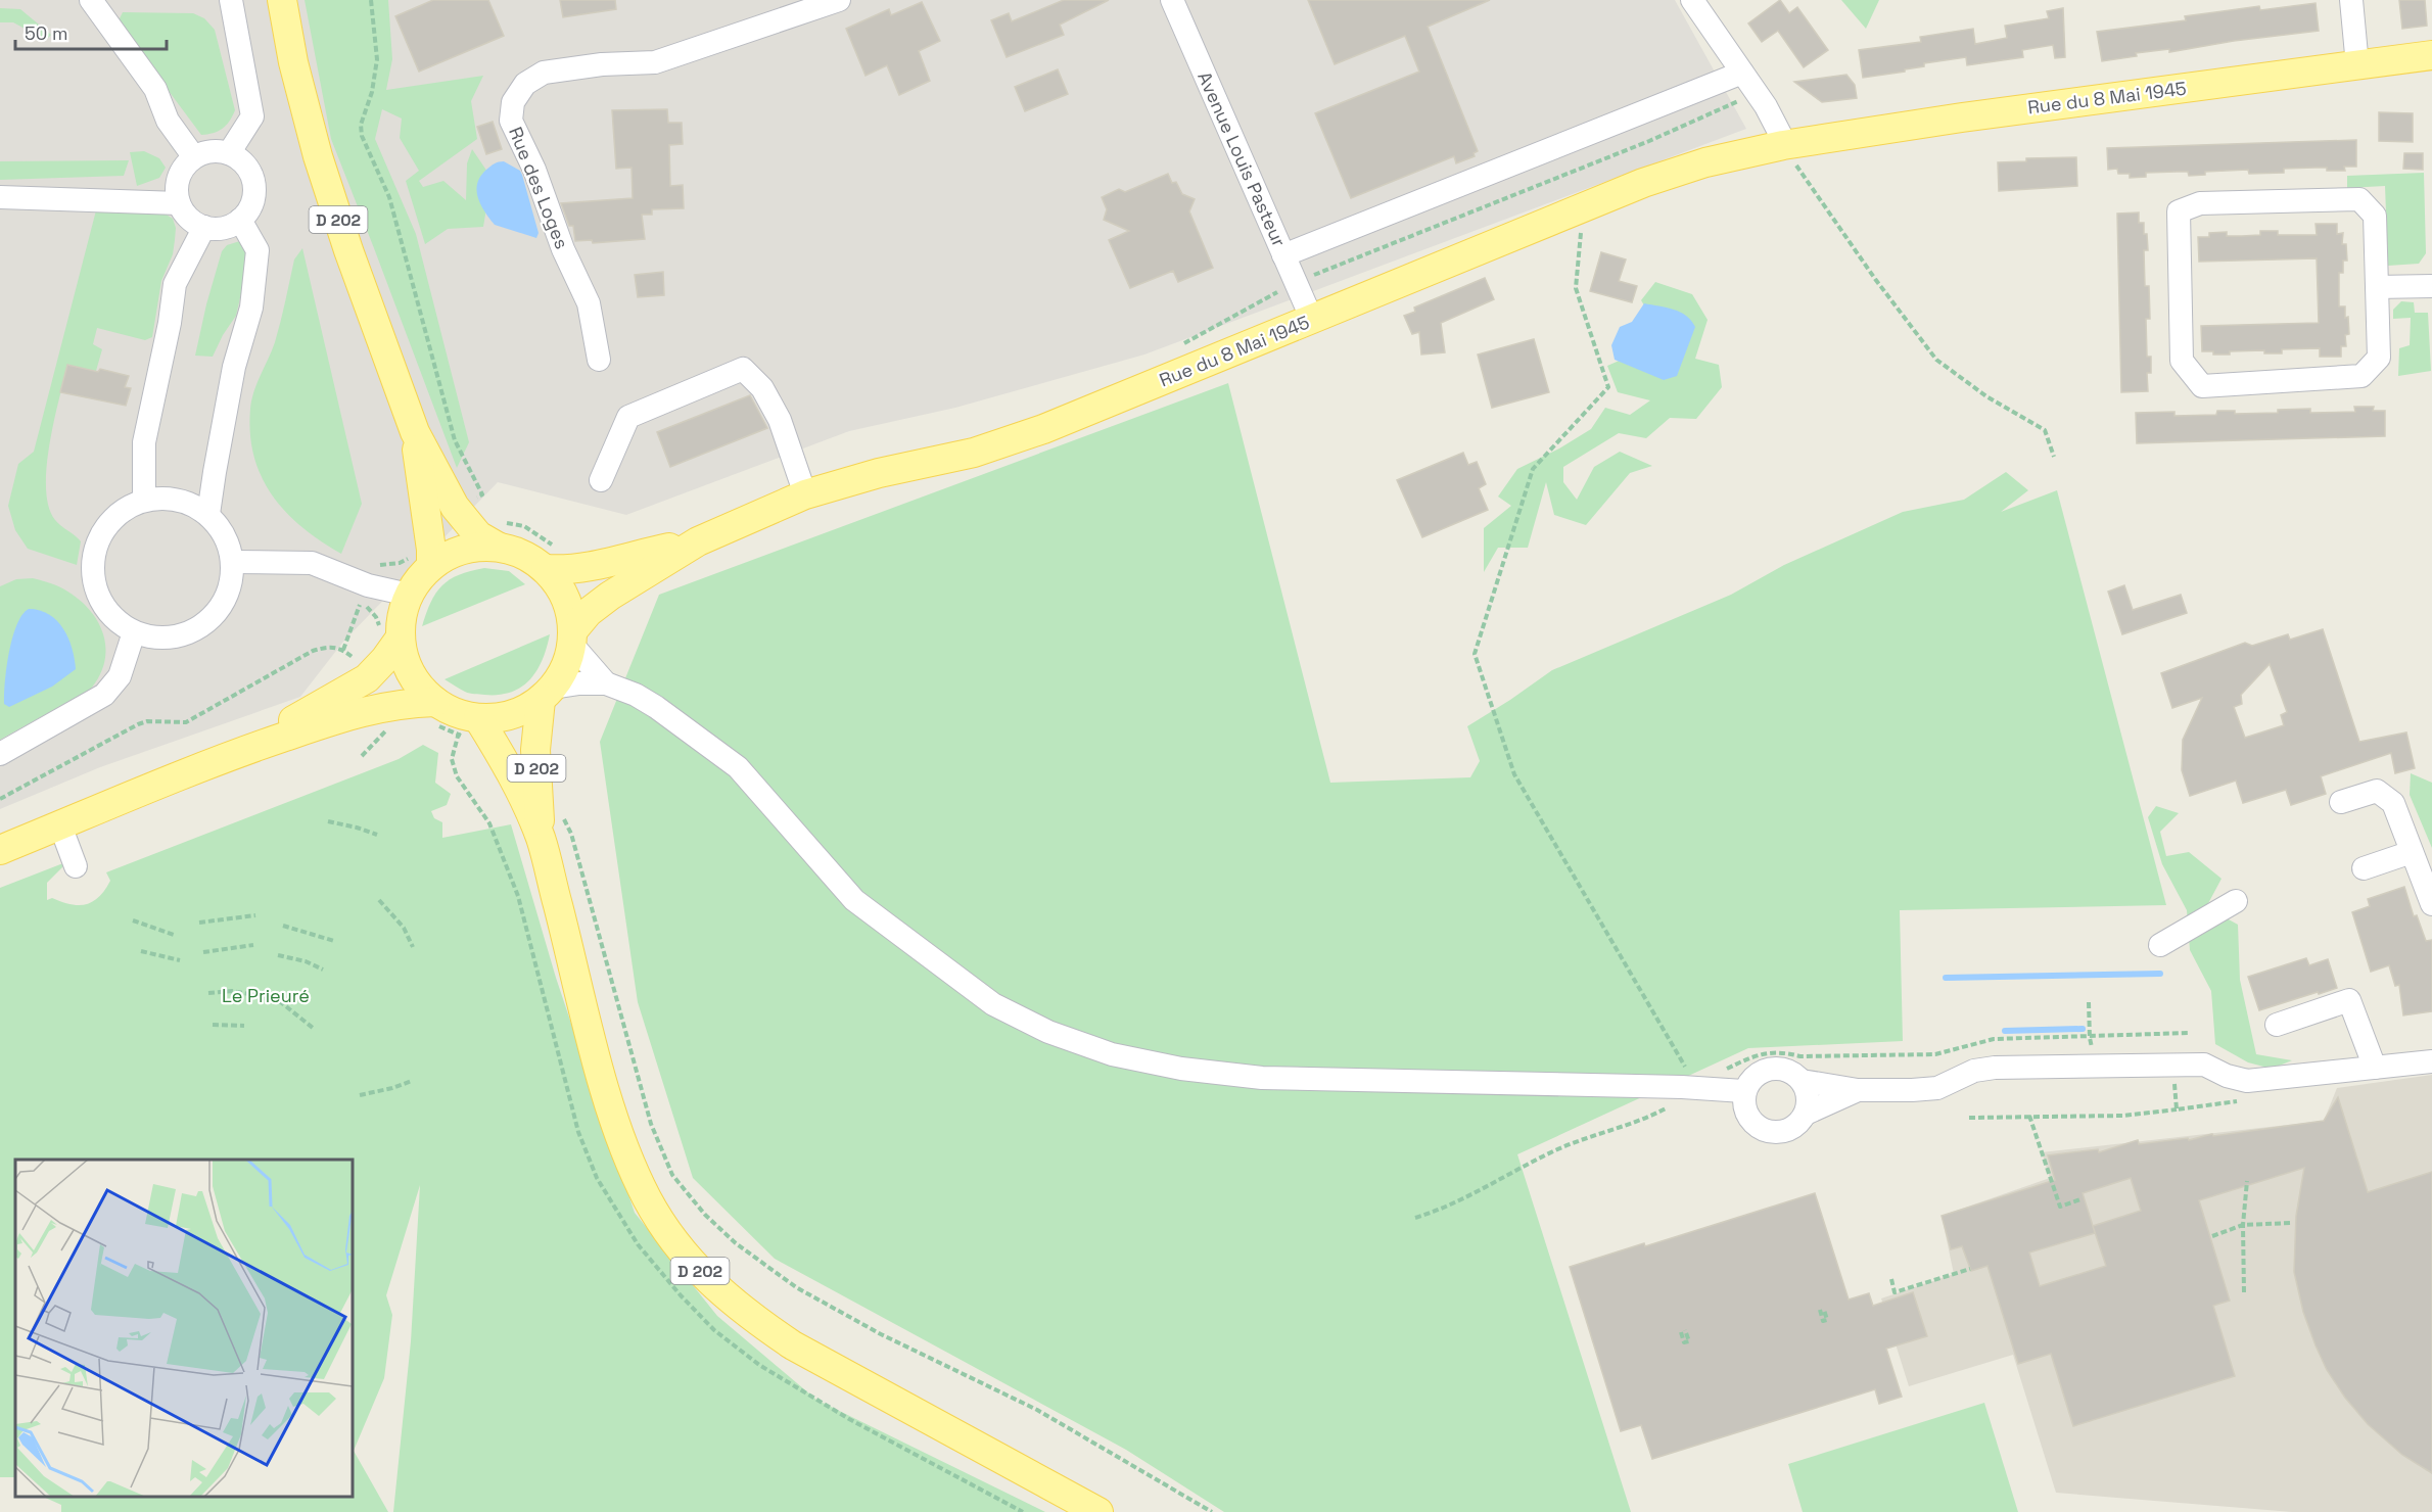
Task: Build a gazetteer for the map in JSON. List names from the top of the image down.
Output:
{
  "streets": {
    "main road": ["Rue du 8 Mai 1945", "D 202"],
    "street": ["Avenue Louis Pasteur", "Rue des Loges"]
  },
  "crossings": [
    ["Rue du 8 Mai 1945", "Avenue Louis Pasteur"]
  ],
  "parks": ["Le Prieuré"],
  "scale_bar": "50 m"
}
